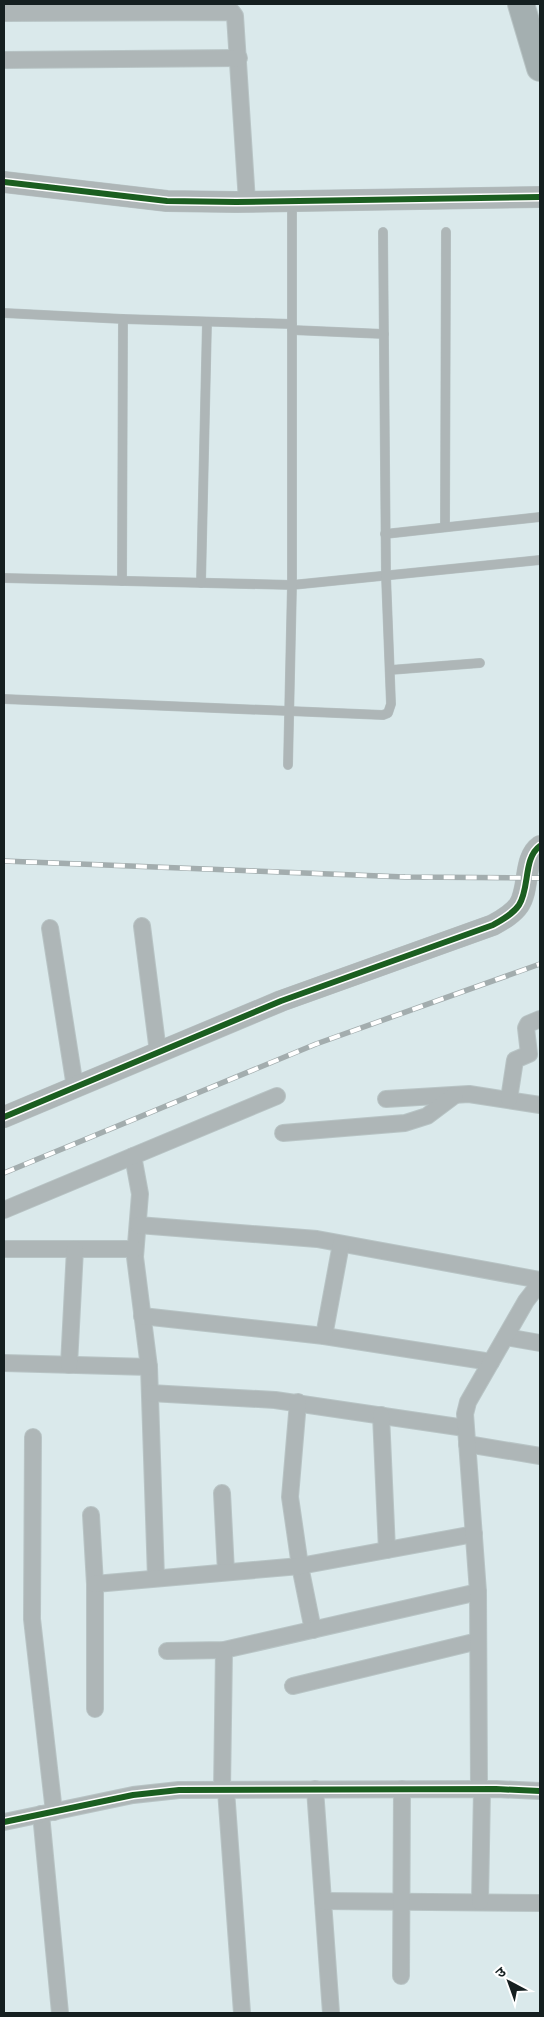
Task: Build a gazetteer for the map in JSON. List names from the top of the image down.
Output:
{
  "north": "top left"
}
